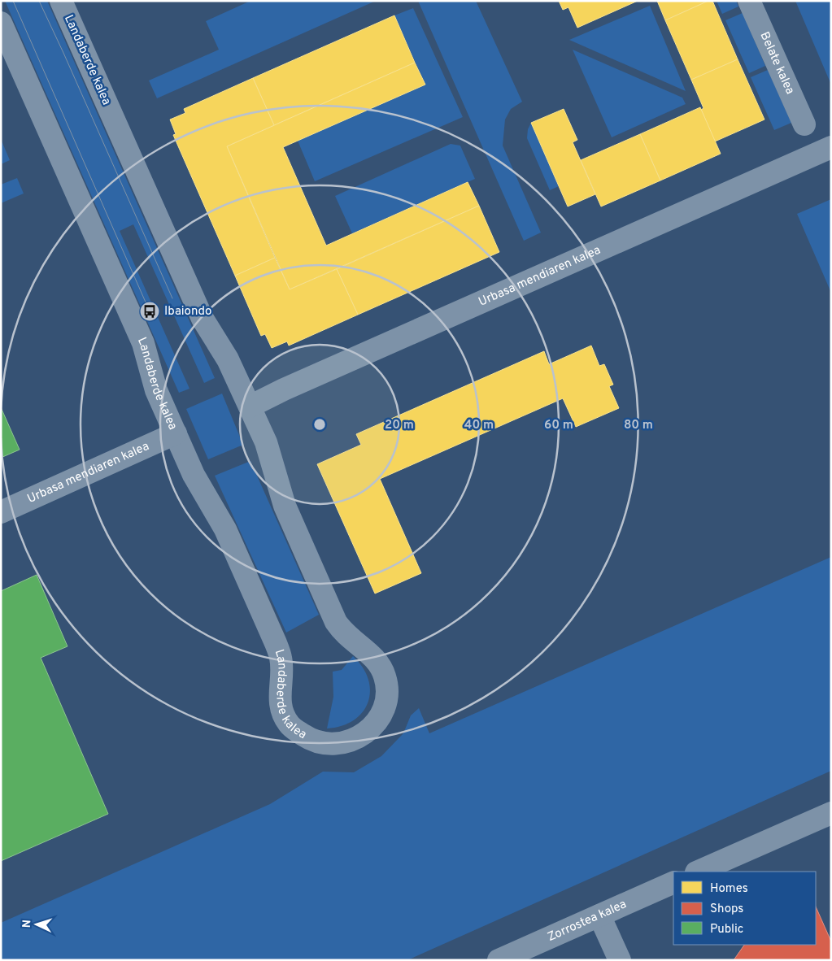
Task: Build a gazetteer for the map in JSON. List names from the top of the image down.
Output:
{
  "streets": {
    "street": [
      "Landaberde kalea",
      "Belate kalea",
      "Urbasa mendiaren kalea",
      "Zorrostea kalea"
    ]
  },
  "crossings": [
    ["Landaberde kalea", "Urbasa mendiaren kalea"]
  ],
  "places": {
    "bus stop": ["Ibaiondo"]
  },
  "legend": ["Homes", "Shops", "Public"],
  "north": "left",
  "rings": [
    "20 m",
    "40 m",
    "60 m",
    "80 m"
  ]
}
